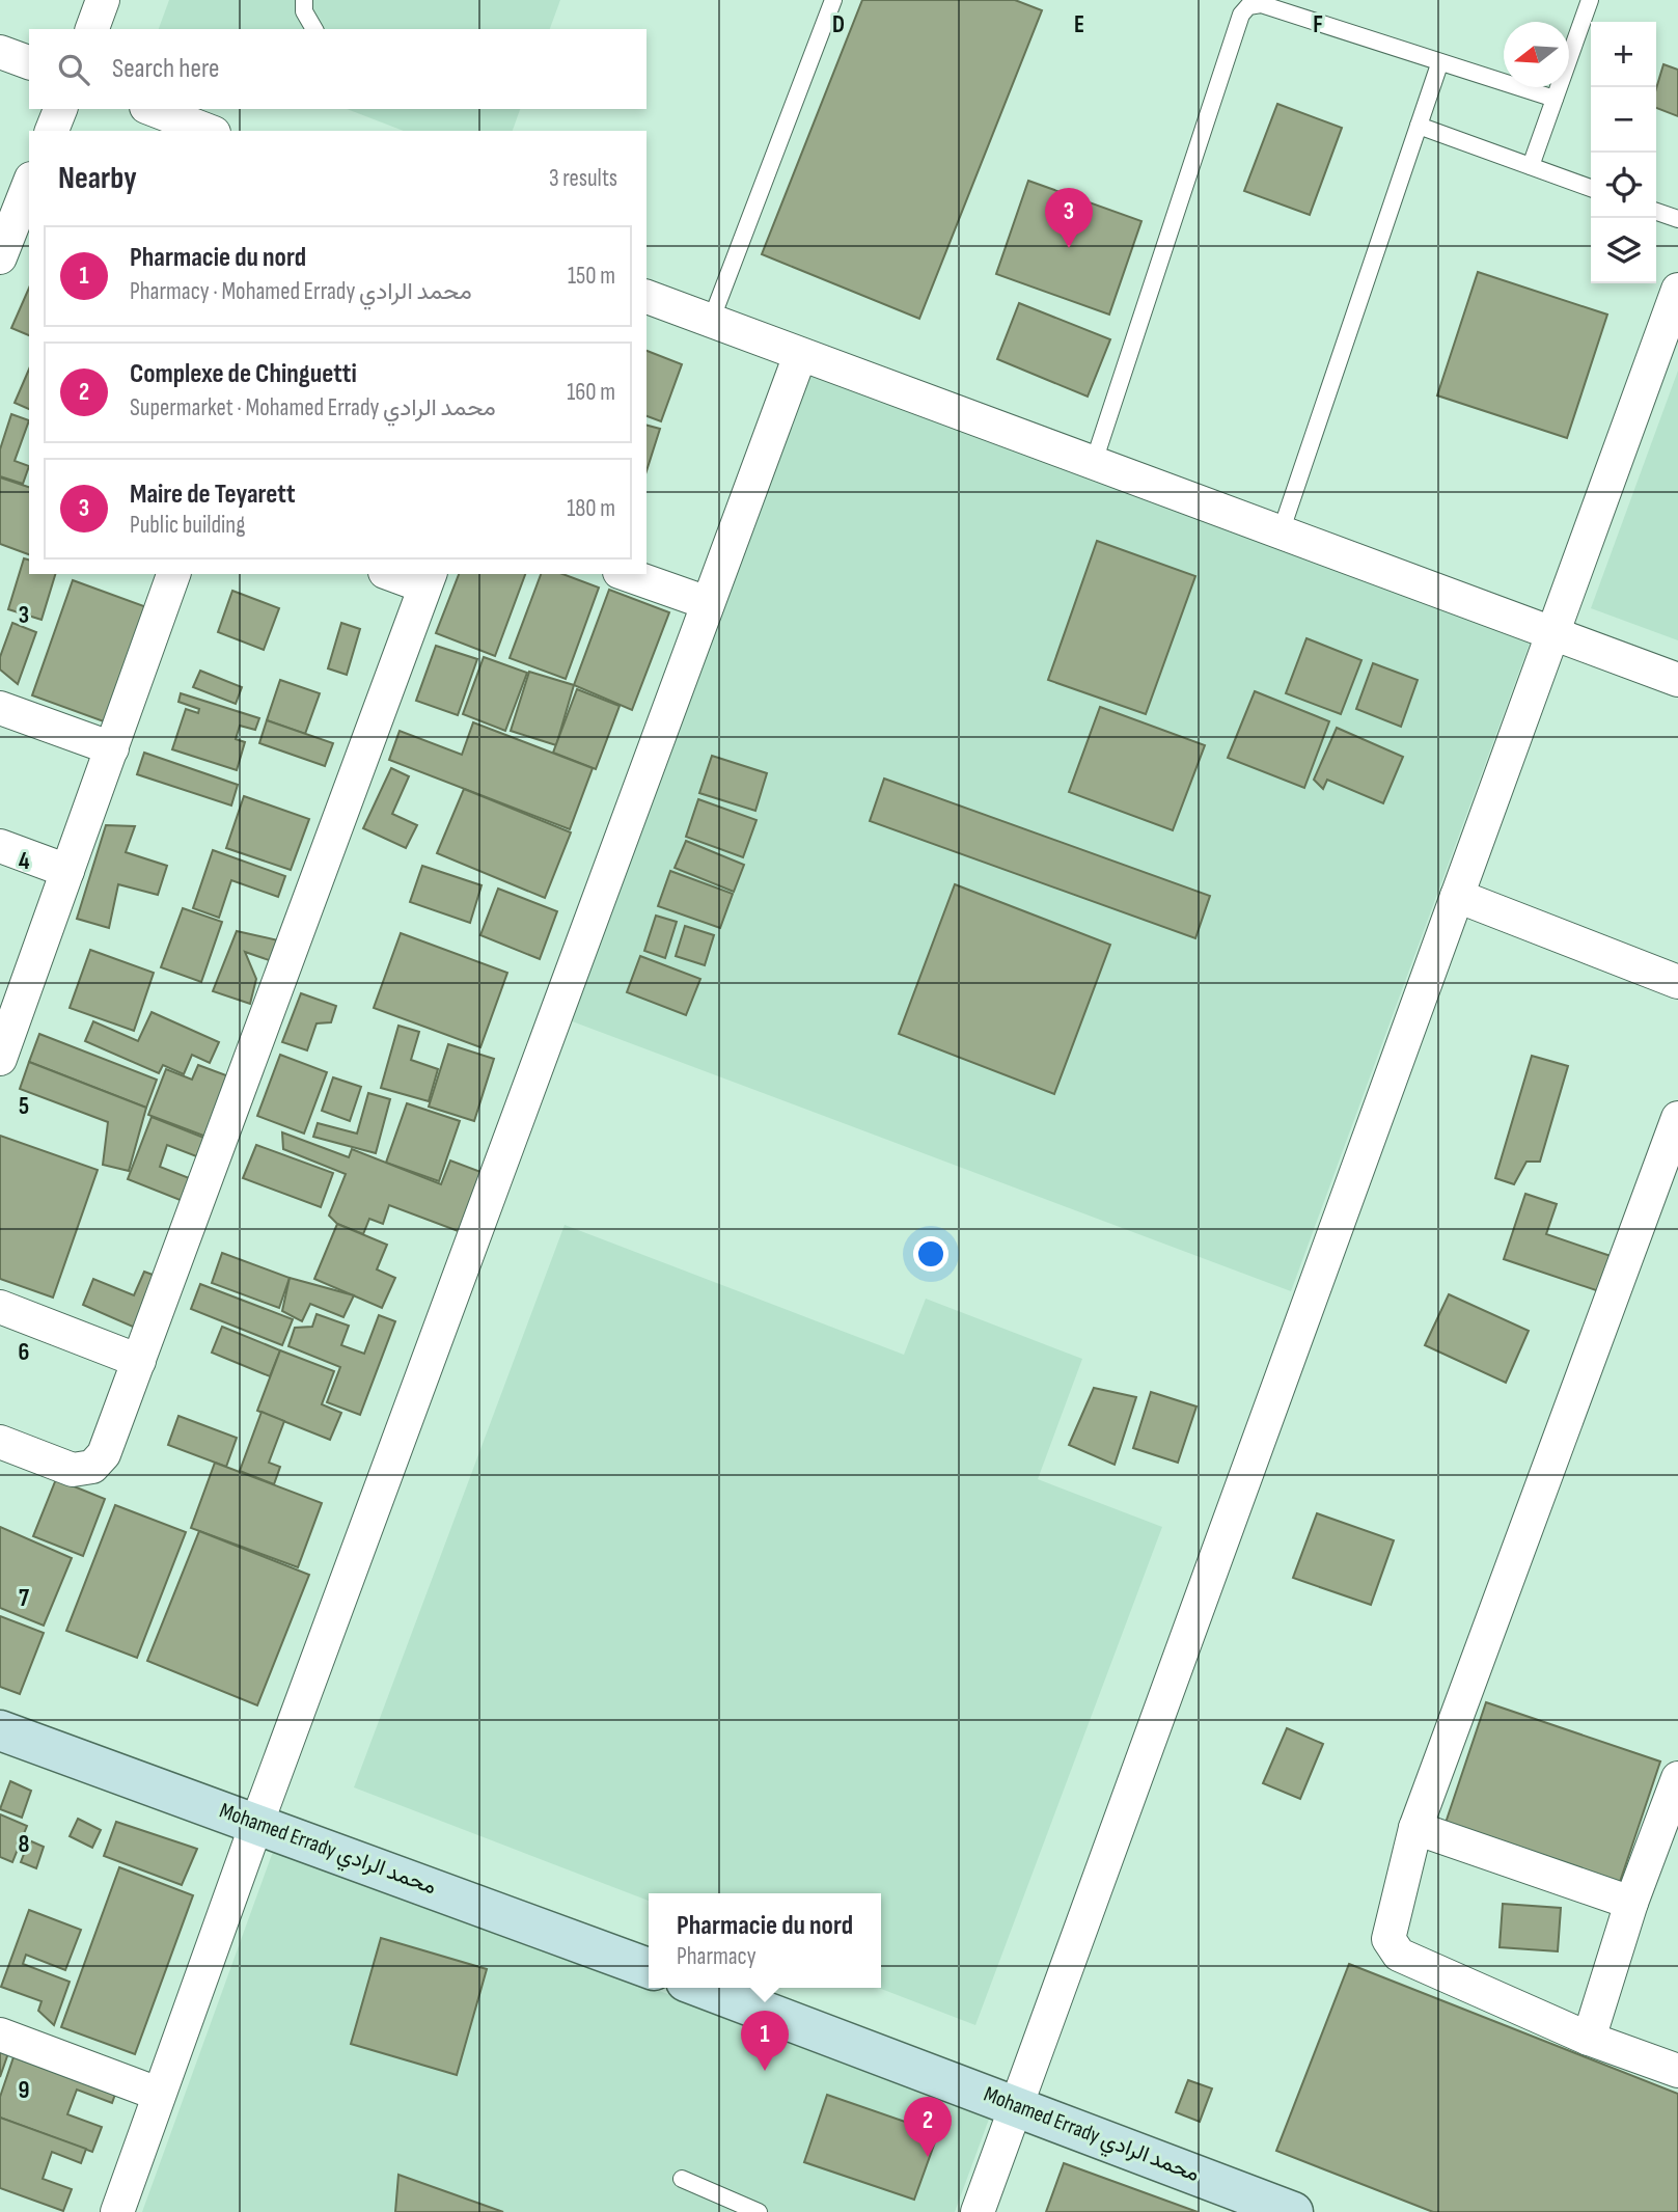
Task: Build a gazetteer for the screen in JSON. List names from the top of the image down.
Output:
{
  "streets": {
    "street": ["Mohamed Errady محمد الرادي"]
  },
  "north": "left",
  "page": {
    "map_buttons": ["+", "−"],
    "search": "Search here",
    "heading": ["Nearby", "3 results"],
    "pins": ["3", "1", "2"],
    "list": [
      {
        "mark": "1",
        "name": "Pharmacie du nord",
        "note": "Pharmacy · Mohamed Errady محمد الرادي",
        "value": "150 m"
      },
      {
        "mark": "2",
        "name": "Complexe de Chinguetti",
        "note": "Supermarket · Mohamed Errady محمد الرادي",
        "value": "160 m"
      },
      {
        "mark": "3",
        "name": "Maire de Teyarett",
        "note": "Public building",
        "value": "180 m"
      }
    ],
    "popup": ["Pharmacie du nord", "Pharmacy"]
  },
  "grid": {
    "columns": ["D", "E", "F"],
    "rows": [
      "3",
      "4",
      "5",
      "6",
      "7",
      "8",
      "9"
    ]
  }
}
